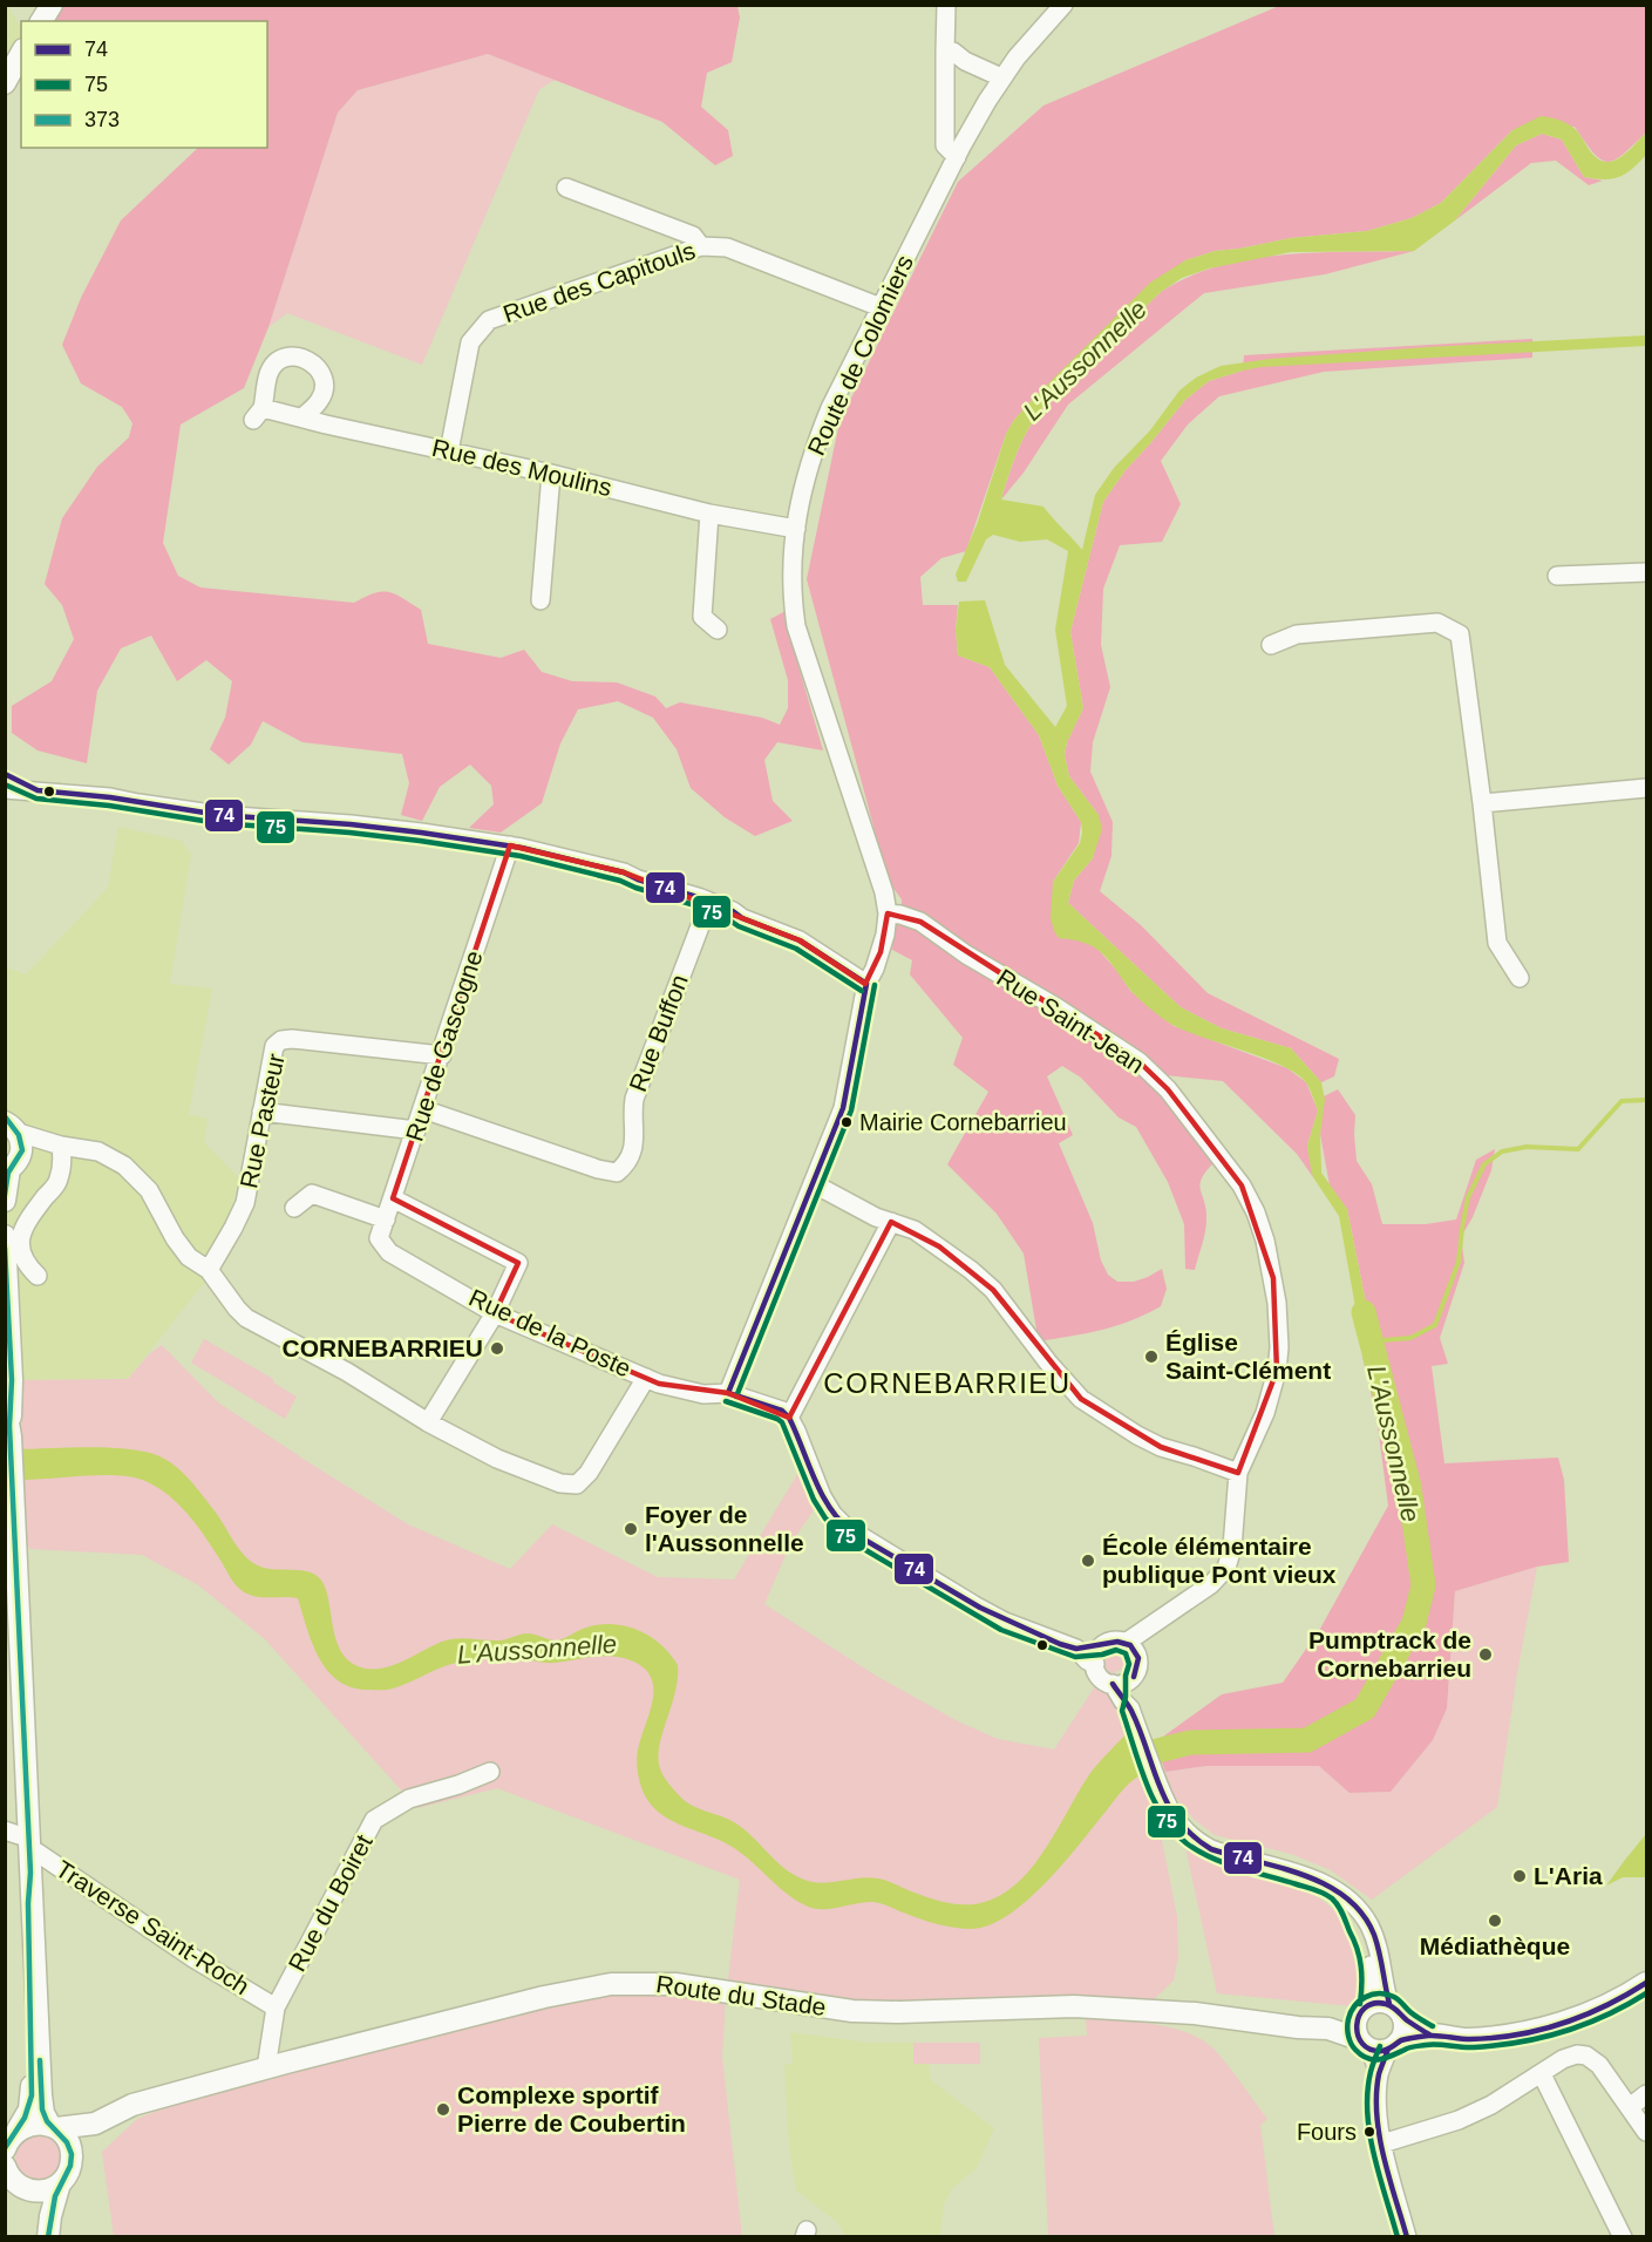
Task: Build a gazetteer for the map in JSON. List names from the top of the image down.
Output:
{
  "streets": {
    "main road": ["Route du Stade"],
    "street": [
      "Rue des Capitouls",
      "Route de Colomiers",
      "Rue des Moulins",
      "Rue Saint-Jean",
      "Rue Buffon",
      "Rue de Gascogne",
      "Rue Pasteur",
      "Rue de la Poste",
      "Rue du Boiret",
      "Traverse Saint-Roch"
    ]
  },
  "crossings": [
    ["Rue des Capitouls", "Route de Colomiers"],
    ["Rue des Capitouls", "Rue des Moulins"],
    ["Route de Colomiers", "Rue des Moulins"],
    ["Route de Colomiers", "Rue Saint-Jean"],
    ["Route de Colomiers", "Rue de la Poste"],
    ["Rue Buffon", "Rue de Gascogne"],
    ["Rue de Gascogne", "Rue Pasteur"],
    ["Rue de Gascogne", "Rue de la Poste"],
    ["Rue du Boiret", "Traverse Saint-Roch"],
    ["Rue du Boiret", "Route du Stade"]
  ],
  "districts": ["CORNEBARRIEU"],
  "water": ["L'Aussonnelle"],
  "places": [
    "Mairie Cornebarrieu",
    "CORNEBARRIEU",
    "Église Saint-Clément",
    "Foyer de l'Aussonnelle",
    "École élémentaire publique Pont vieux",
    "Pumptrack de Cornebarrieu",
    "L'Aria",
    "Médiathèque",
    "Complexe sportif Pierre de Coubertin",
    "Fours"
  ],
  "lines": ["transit line 74", "transit line 75", "transit line 373"],
  "legend": ["74", "75", "373"]
}
